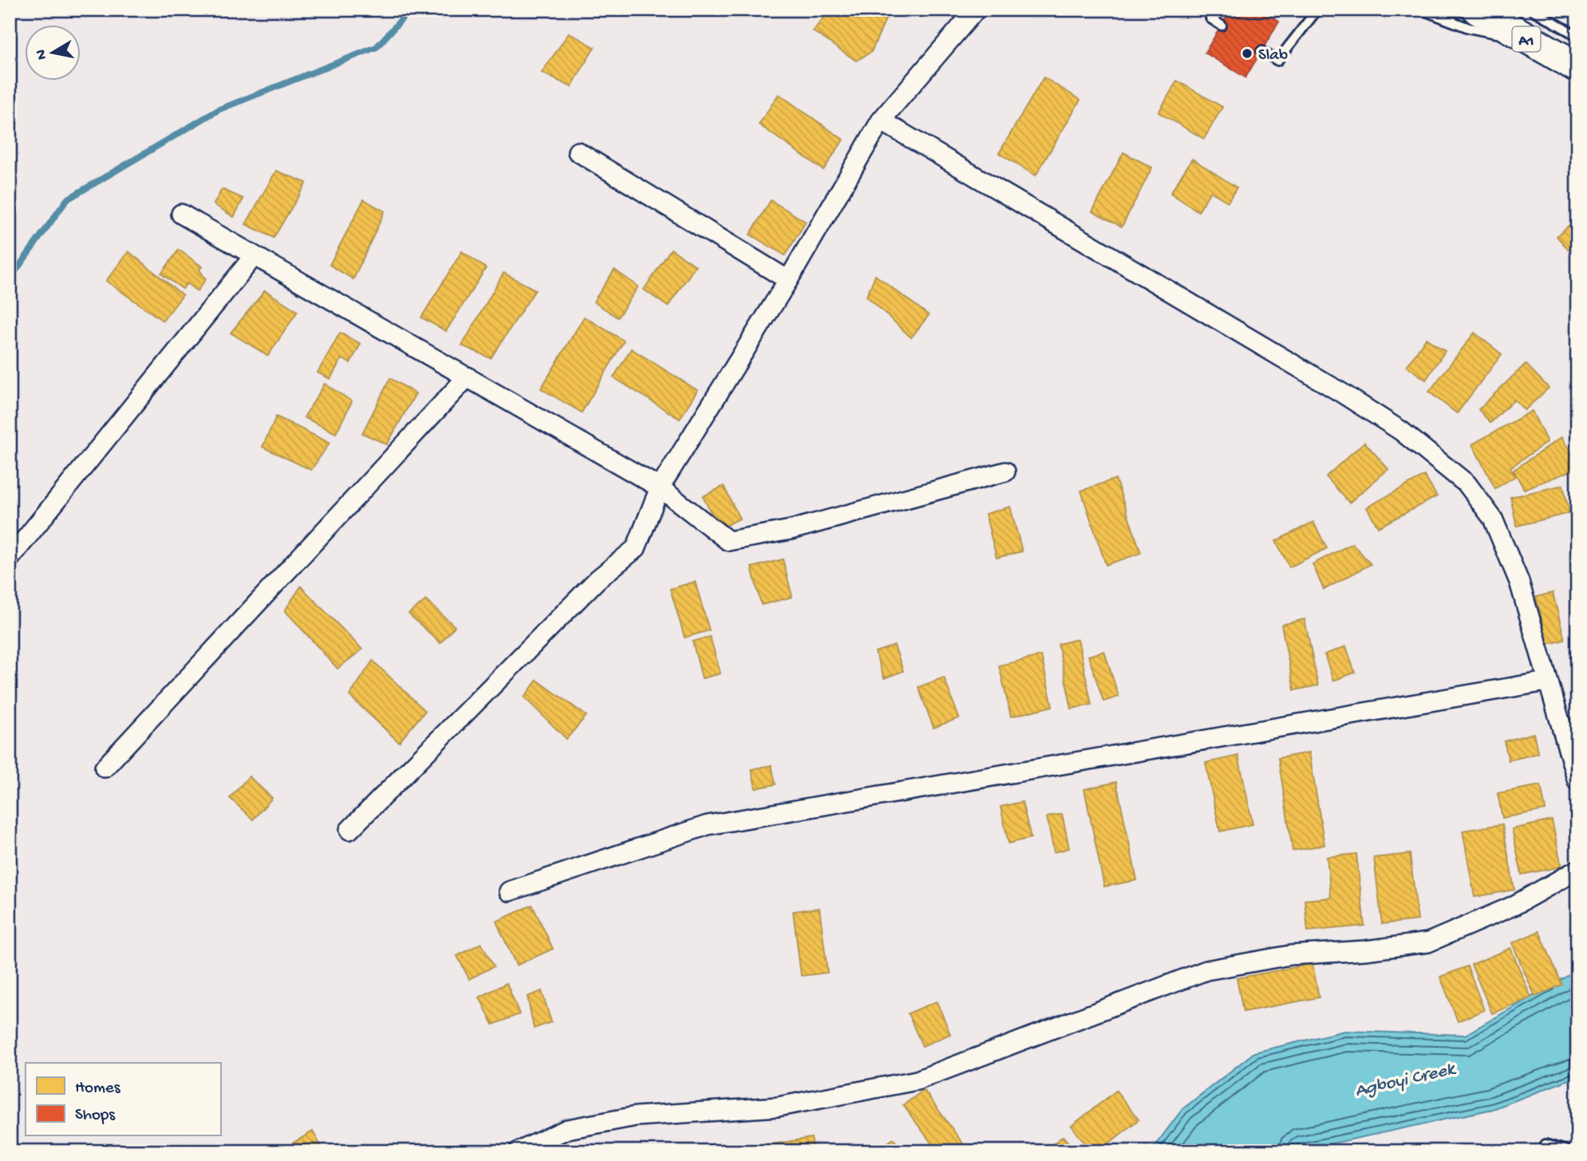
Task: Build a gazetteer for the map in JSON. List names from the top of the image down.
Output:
{
  "streets": {
    "highway": ["A1"]
  },
  "water": ["Agboyi Creek"],
  "places": ["Slab"],
  "legend": ["Homes", "Shops"],
  "north": "left"
}
